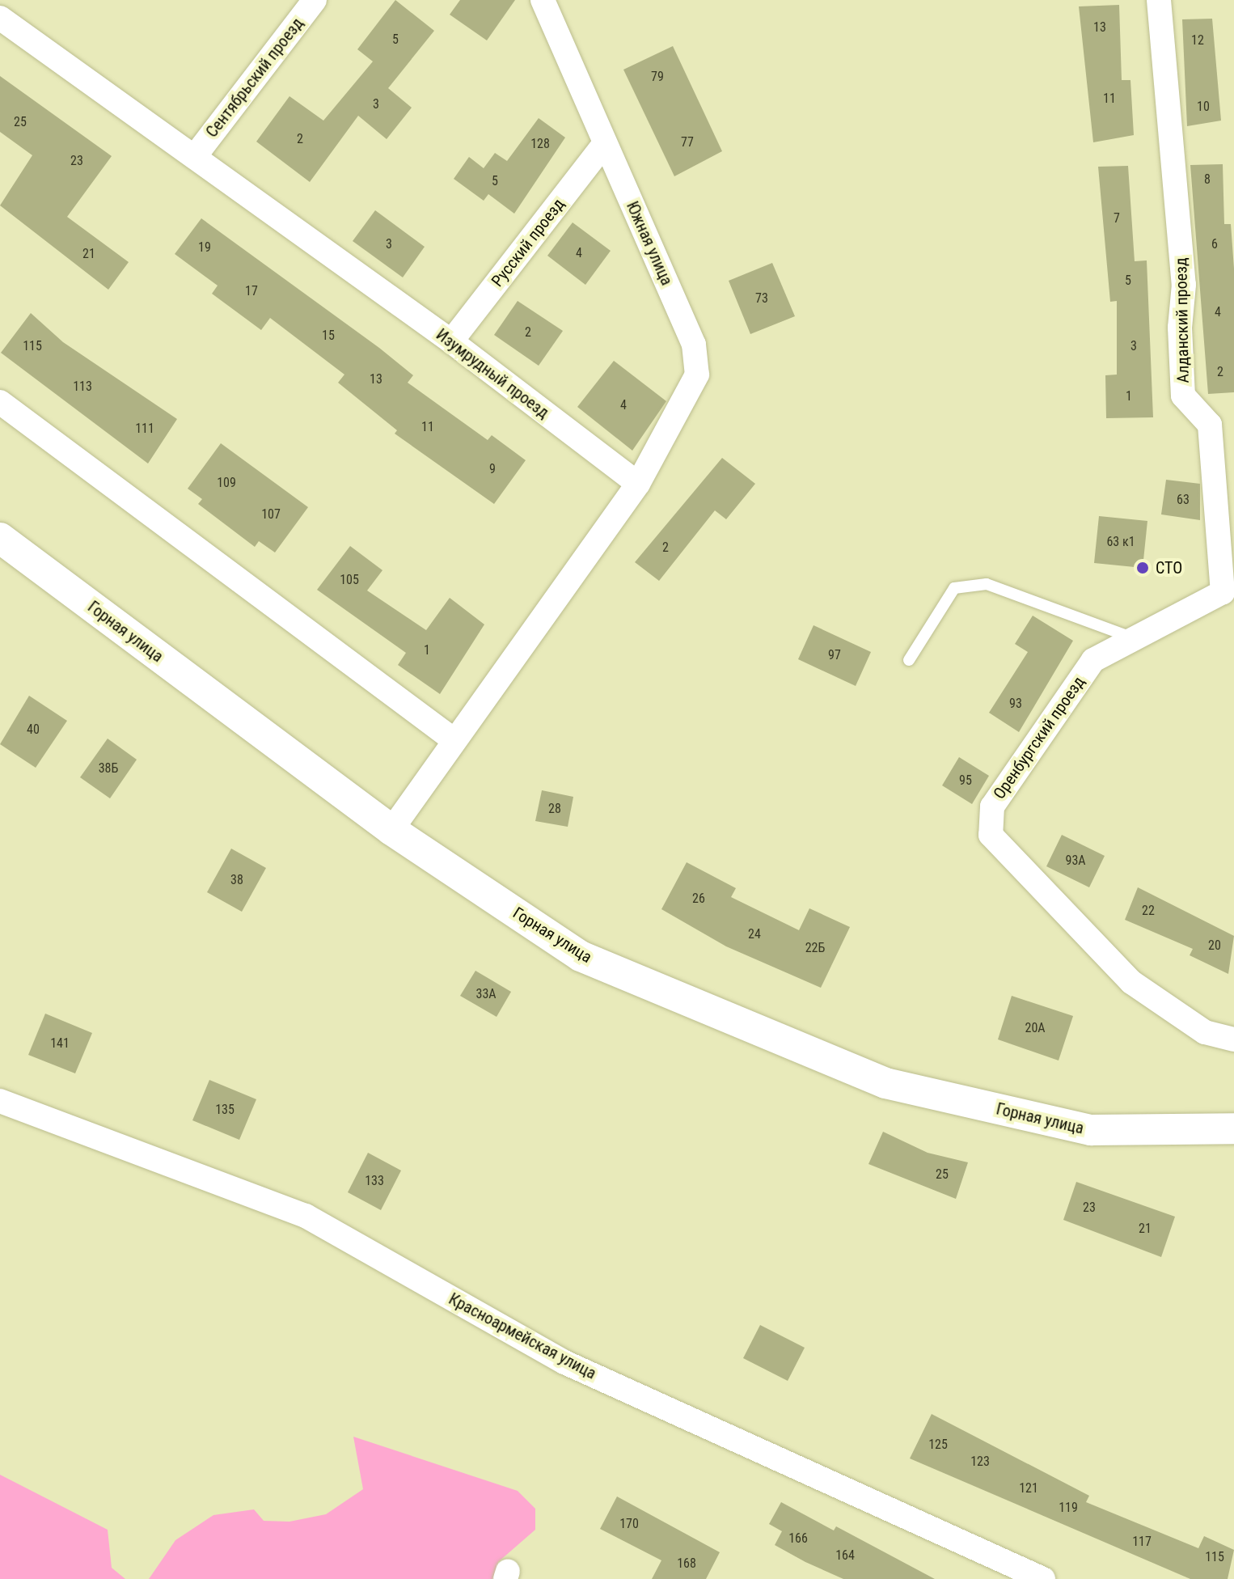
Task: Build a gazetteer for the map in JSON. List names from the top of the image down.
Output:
{
  "streets": {
    "street": [
      "Сентябрьский проезд",
      "Русский проезд",
      "Южная улица",
      "Алданский проезд",
      "Изумрудный проезд",
      "Горная улица",
      "Оренбургский проезд",
      "Красноармейская улица"
    ]
  },
  "crossings": [
    ["Сентябрьский проезд", "Изумрудный проезд"],
    ["Русский проезд", "Южная улица"],
    ["Русский проезд", "Изумрудный проезд"],
    ["Южная улица", "Изумрудный проезд"],
    ["Алданский проезд", "Оренбургский проезд"]
  ],
  "places": ["СТО"],
  "house_numbers": [
    "13",
    "5",
    "12",
    "79",
    "11",
    "3",
    "10",
    "25",
    "2",
    "77",
    "128",
    "23",
    "8",
    "5",
    "7",
    "3",
    "6",
    "19",
    "4",
    "21",
    "5",
    "17",
    "73",
    "4",
    "2",
    "15",
    "115",
    "3",
    "2",
    "13",
    "113",
    "1",
    "4",
    "11",
    "111",
    "9",
    "109",
    "63",
    "107",
    "63 к1",
    "2",
    "105",
    "1",
    "97",
    "93",
    "40",
    "38Б",
    "95",
    "28",
    "93А",
    "38",
    "26",
    "22",
    "24",
    "20",
    "22Б",
    "33А",
    "20А",
    "141",
    "135",
    "25",
    "133",
    "23",
    "21",
    "125",
    "123",
    "121",
    "119",
    "170",
    "166",
    "117",
    "164",
    "115",
    "168"
  ]
}
